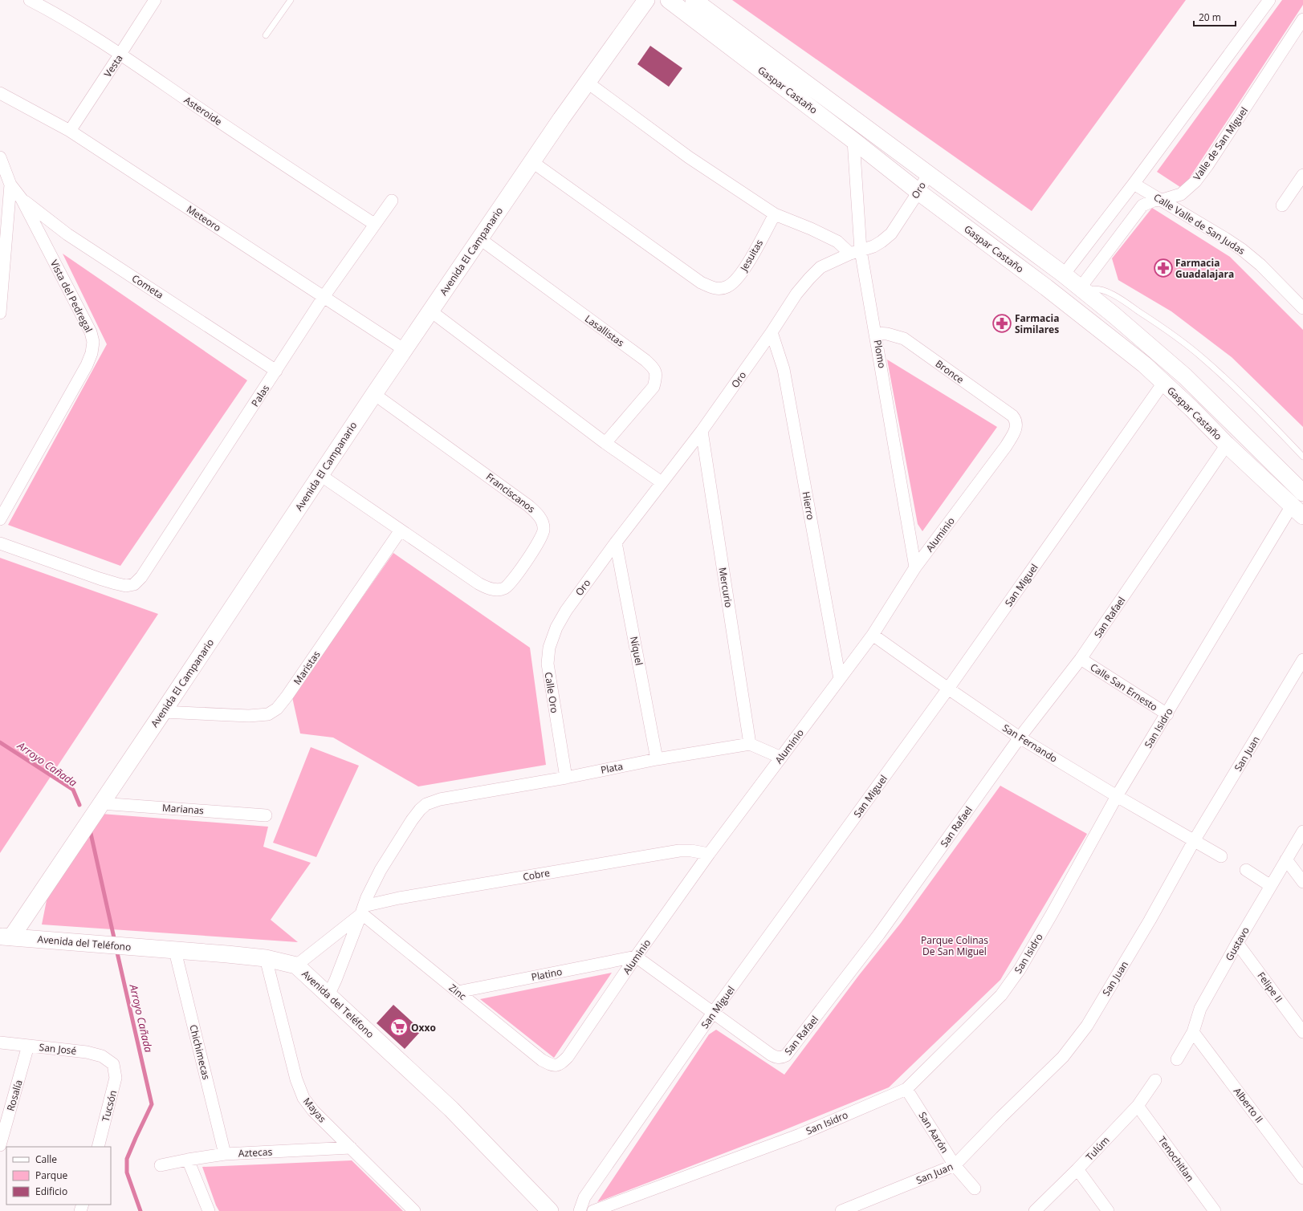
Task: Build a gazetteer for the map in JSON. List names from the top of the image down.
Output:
{
  "streets": {
    "street": [
      "Vesta",
      "Gaspar Castaño",
      "Asteroide",
      "Valle de San Miguel",
      "Oro",
      "Meteoro",
      "Calle Valle de San Judas",
      "Avenida El Campanario",
      "Jesuitas",
      "Cometa",
      "Vista del Pedregal",
      "Lasallistas",
      "Plomo",
      "Bronce",
      "Palas",
      "Franciscanos",
      "Hierro",
      "Aluminio",
      "San Miguel",
      "Mercurio",
      "San Rafael",
      "Níquel",
      "Maristas",
      "Calle San Ernesto",
      "Calle Oro",
      "San Isidro",
      "San Fernando",
      "San Juan",
      "Plata",
      "Marianas",
      "Cobre",
      "Avenida del Teléfono",
      "Gustavo",
      "Platino",
      "Felipe II",
      "Zinc",
      "San José",
      "Chichimecas",
      "Rosalía",
      "Alberto II",
      "Tucsón",
      "Mayas",
      "San Aarón",
      "Tulúm",
      "Aztecas",
      "Tenochitlan"
    ]
  },
  "crossings": [
    ["Vesta", "Asteroide"],
    ["Vesta", "Meteoro"],
    ["Gaspar Castaño", "Valle de San Miguel"],
    ["Gaspar Castaño", "Oro"],
    ["Gaspar Castaño", "Plomo"],
    ["Gaspar Castaño", "San Miguel"],
    ["Gaspar Castaño", "San Rafael"],
    ["Gaspar Castaño", "San Isidro"],
    ["Asteroide", "Palas"],
    ["Valle de San Miguel", "Calle Valle de San Judas"],
    ["Oro", "Plomo"],
    ["Oro", "Hierro"],
    ["Oro", "Mercurio"],
    ["Oro", "Níquel"],
    ["Oro", "Calle Oro"],
    ["Meteoro", "Avenida El Campanario"],
    ["Meteoro", "Palas"],
    ["Avenida El Campanario", "Jesuitas"],
    ["Avenida El Campanario", "Lasallistas"],
    ["Avenida El Campanario", "Franciscanos"],
    ["Avenida El Campanario", "Maristas"],
    ["Avenida El Campanario", "Marianas"],
    ["Avenida El Campanario", "Avenida del Teléfono"],
    ["Cometa", "Vista del Pedregal"],
    ["Cometa", "Palas"],
    ["Plomo", "Bronce"],
    ["Plomo", "Aluminio"],
    ["Bronce", "Aluminio"],
    ["Franciscanos", "Maristas"],
    ["Hierro", "Aluminio"],
    ["Aluminio", "San Rafael"],
    ["Aluminio", "San Fernando"],
    ["Aluminio", "Cobre"],
    ["Aluminio", "Platino"],
    ["Aluminio", "Zinc"],
    ["San Miguel", "San Rafael"],
    ["San Miguel", "San Fernando"],
    ["Mercurio", "Plata"],
    ["San Rafael", "Calle San Ernesto"],
    ["San Rafael", "San Fernando"],
    ["San Rafael", "Platino"],
    ["Níquel", "Plata"],
    ["Calle San Ernesto", "San Isidro"],
    ["Calle Oro", "Plata"],
    ["San Isidro", "San Fernando"],
    ["San Isidro", "San Aarón"],
    ["San Fernando", "San Juan"],
    ["San Juan", "San Aarón"],
    ["Plata", "Cobre"],
    ["Cobre", "Avenida del Teléfono"],
    ["Cobre", "Zinc"],
    ["Avenida del Teléfono", "Chichimecas"],
    ["Avenida del Teléfono", "Mayas"],
    ["Gustavo", "Felipe II"],
    ["Gustavo", "Alberto II"],
    ["Platino", "Zinc"],
    ["San José", "Rosalía"],
    ["San José", "Tucsón"],
    ["Chichimecas", "Aztecas"],
    ["Mayas", "Aztecas"],
    ["Tulúm", "Tenochitlan"]
  ],
  "water": ["Arroyo Cañada"],
  "parks": ["Parque Colinas De San Miguel"],
  "places": {
    "pharmacy": ["Farmacia Guadalajara", "Farmacia Similares"],
    "supermarket": ["Oxxo"]
  },
  "legend": ["Calle", "Parque", "Edificio"],
  "scale_bar": "20 m"
}
